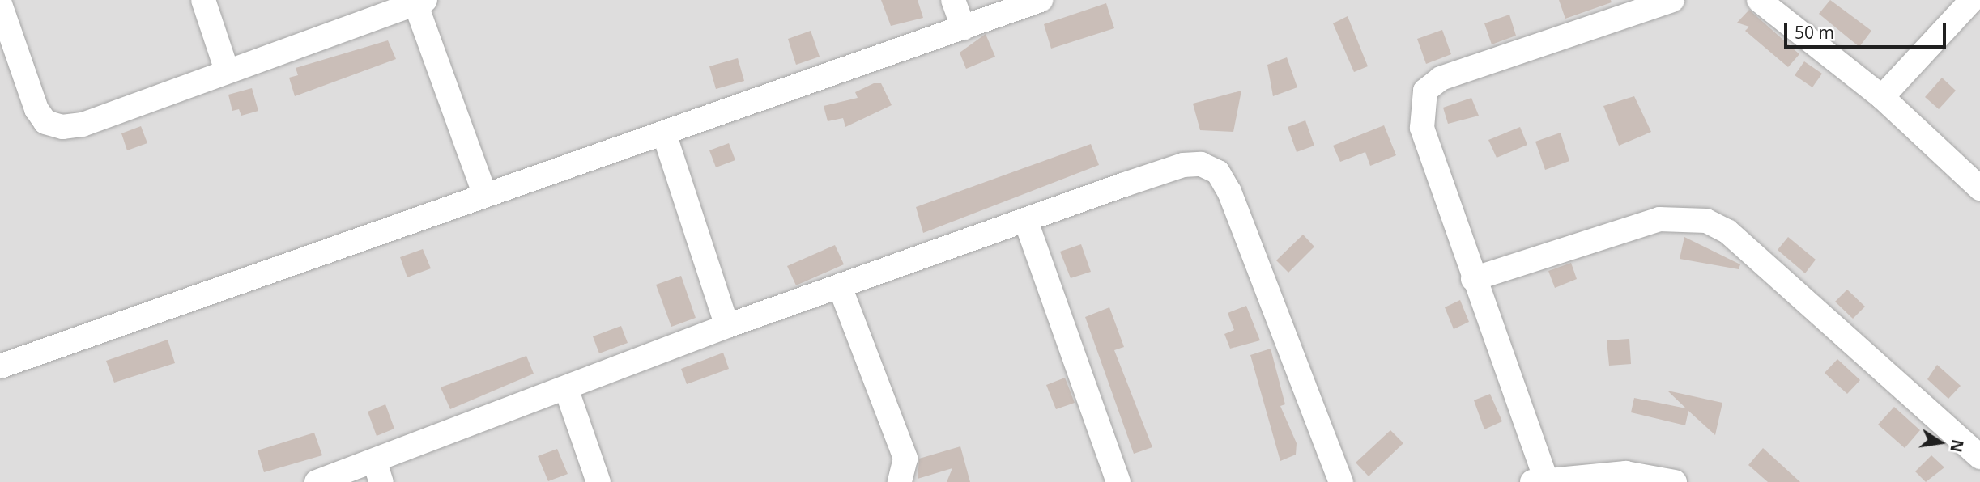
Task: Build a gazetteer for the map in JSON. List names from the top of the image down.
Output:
{
  "scale_bar": "50 m",
  "north": "right"
}
